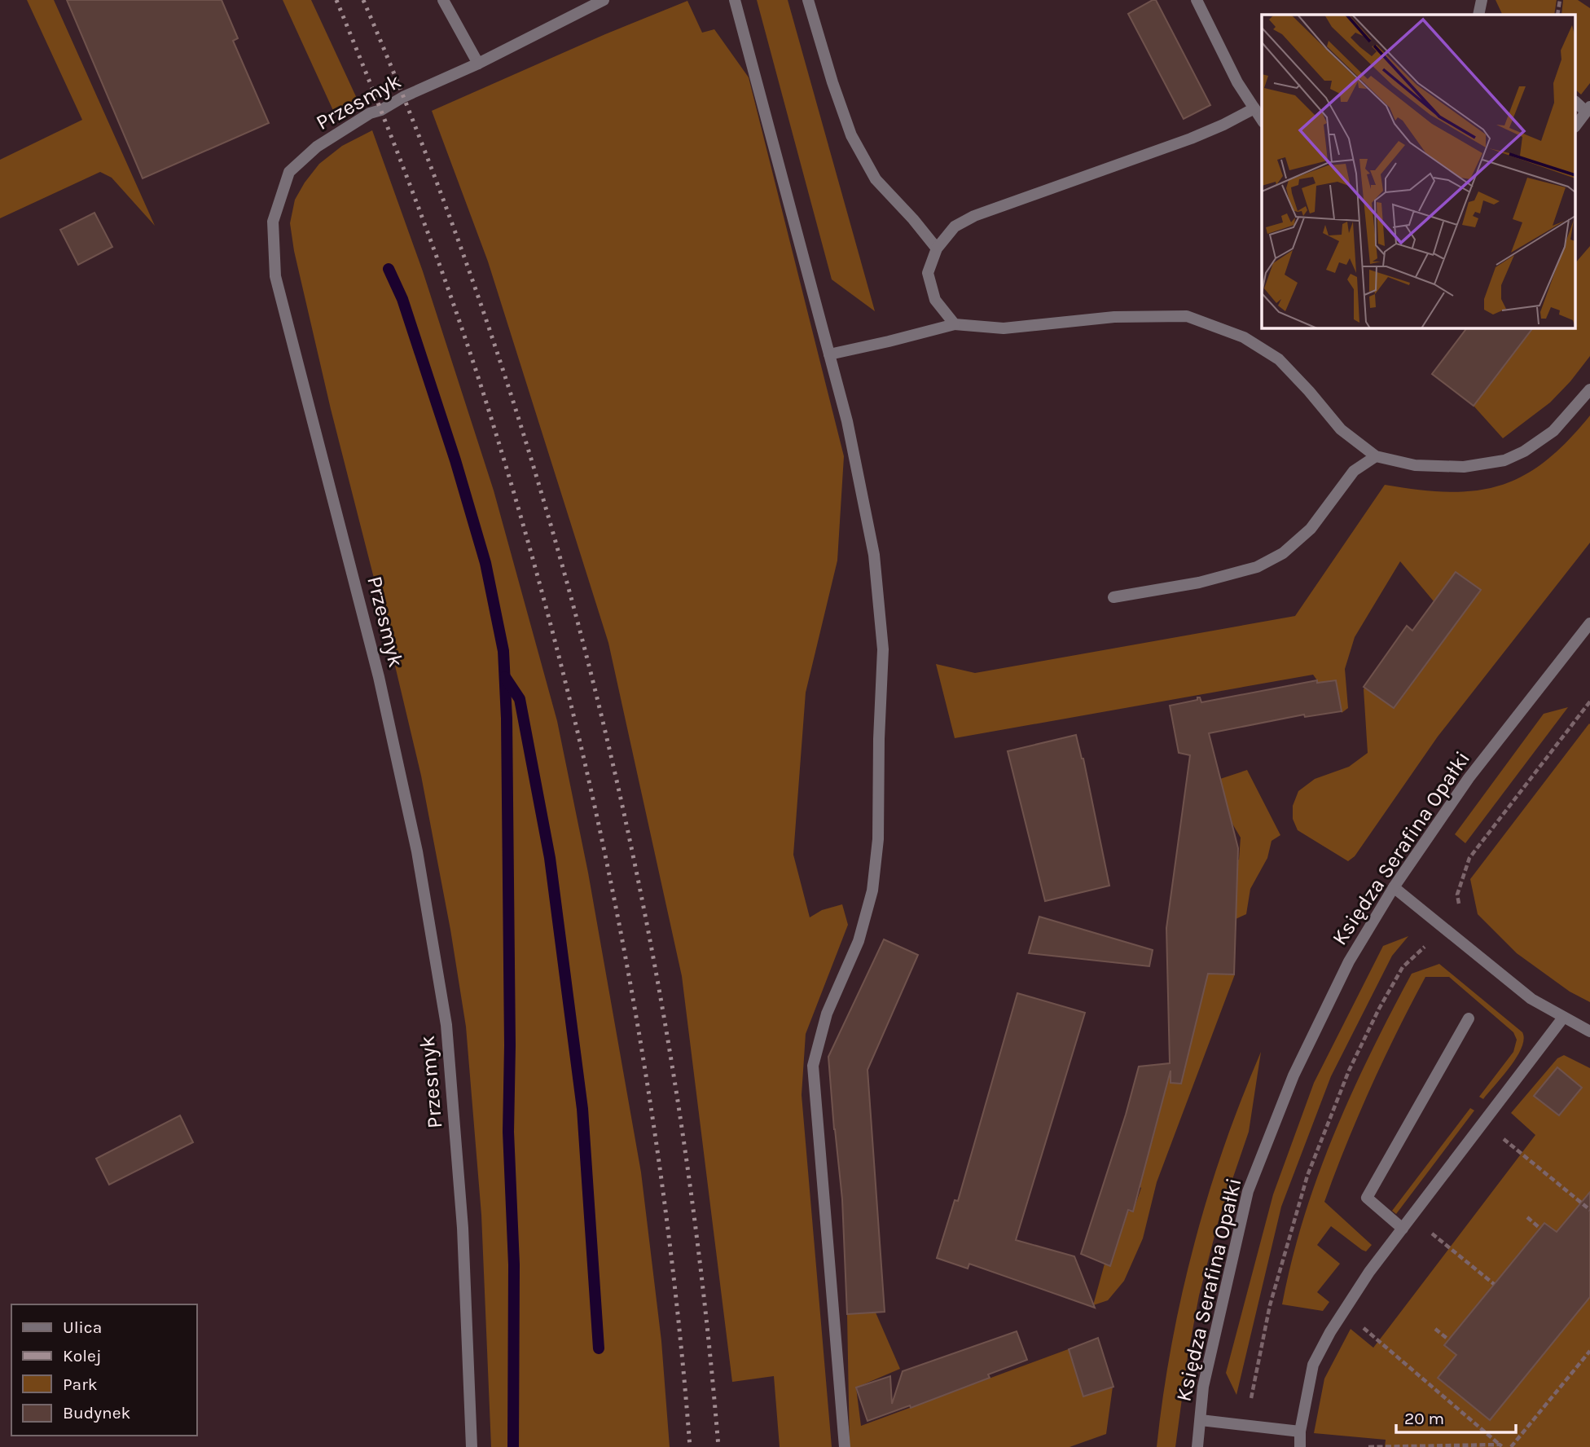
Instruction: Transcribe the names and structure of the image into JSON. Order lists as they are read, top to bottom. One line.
{"streets":{"street":["Przesmyk","Księdza Serafina Opałki"]},"legend":["Ulica","Kolej","Park","Budynek"],"scale_bar":"20 m"}
